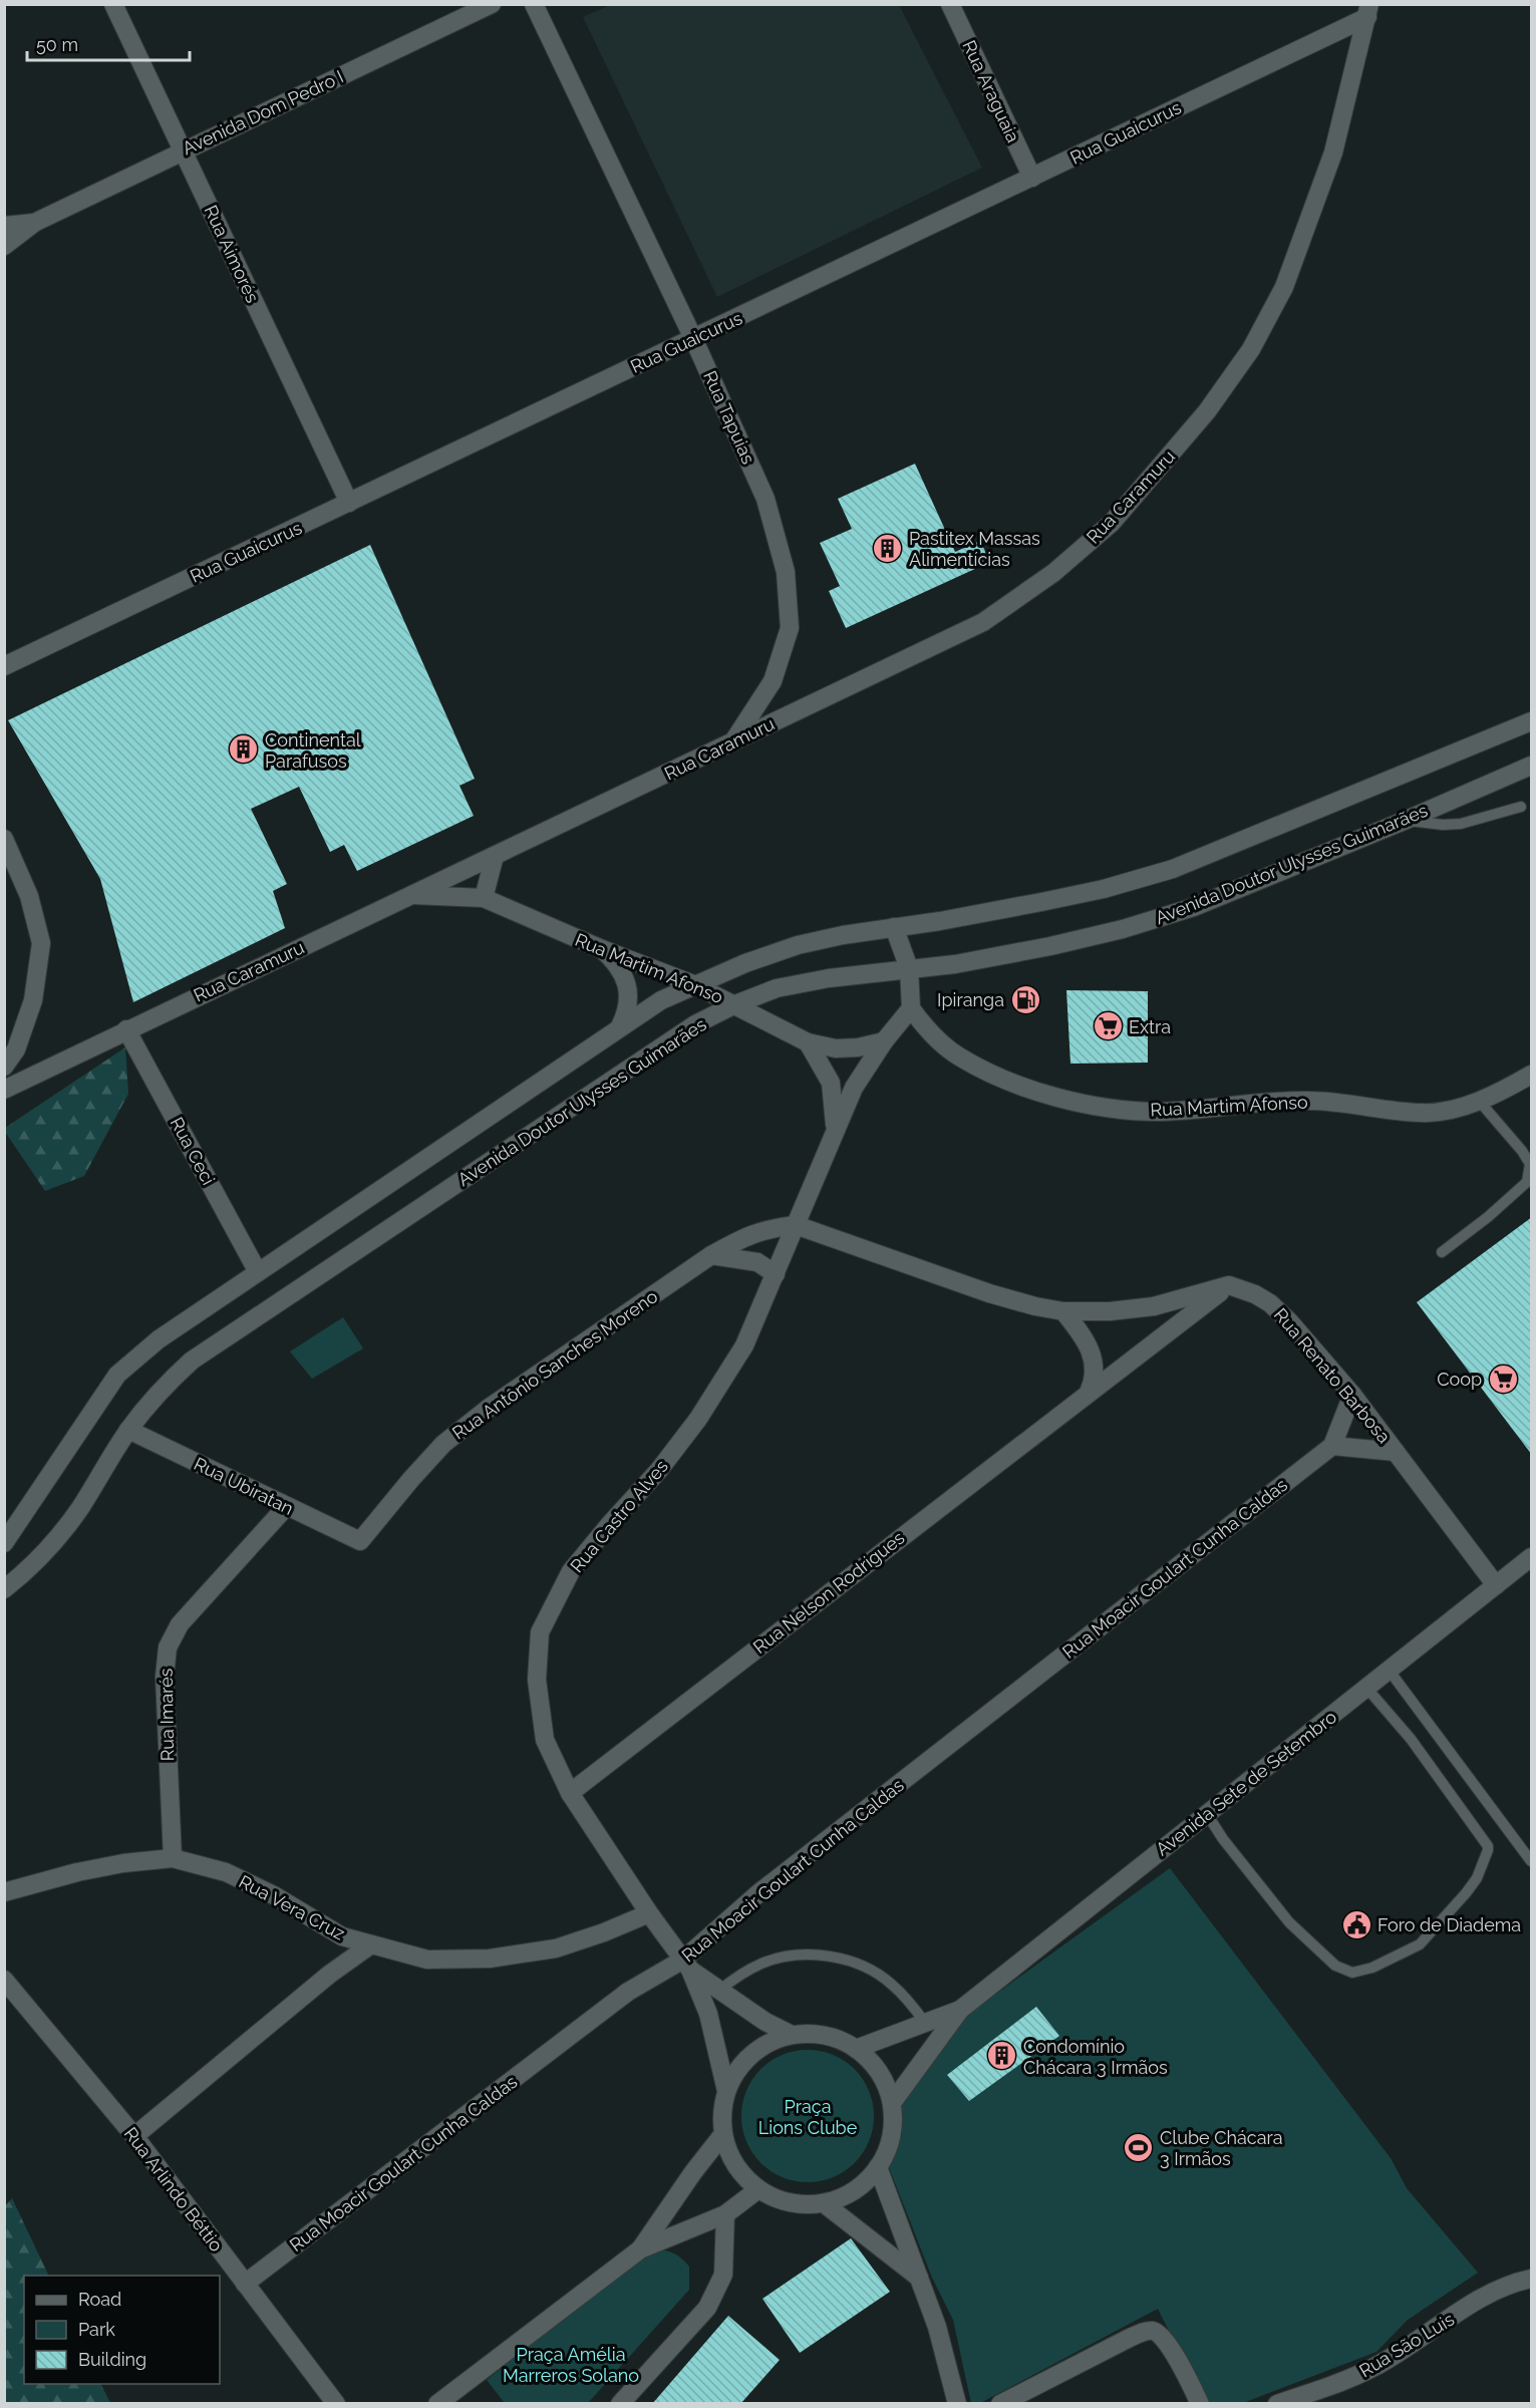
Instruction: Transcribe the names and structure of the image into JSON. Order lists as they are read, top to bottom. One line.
{"streets":{"street":["Rua Araguaia","Avenida Dom Pedro I","Rua Guaicurus","Rua Aimorés","Rua Tapuias","Rua Caramuru","Avenida Doutor Ulysses Guimarães","Rua Martim Afonso","Rua Ceci","Rua Antônio Sanches Moreno","Rua Renato Barbosa","Rua Ubiratan","Rua Castro Alves","Rua Moacir Goulart Cunha Caldas","Rua Nelson Rodrigues","Rua Imarés","Avenida Sete de Setembro","Rua Vera Cruz","Rua Arlindo Béttio","Rua São Luis"]},"crossings":[["Rua Araguaia","Rua Guaicurus"],["Avenida Dom Pedro I","Rua Aimorés"],["Rua Guaicurus","Rua Aimorés"],["Rua Guaicurus","Rua Tapuias"],["Rua Guaicurus","Rua Caramuru"],["Rua Tapuias","Rua Caramuru"],["Rua Caramuru","Rua Martim Afonso"],["Rua Caramuru","Rua Ceci"],["Avenida Doutor Ulysses Guimarães","Rua Martim Afonso"],["Avenida Doutor Ulysses Guimarães","Rua Ceci"],["Avenida Doutor Ulysses Guimarães","Rua Ubiratan"],["Rua Martim Afonso","Rua Castro Alves"],["Rua Antônio Sanches Moreno","Rua Ubiratan"],["Rua Antônio Sanches Moreno","Rua Castro Alves"],["Rua Renato Barbosa","Rua Nelson Rodrigues"],["Rua Renato Barbosa","Avenida Sete de Setembro"],["Rua Ubiratan","Rua Imarés"],["Rua Castro Alves","Rua Moacir Goulart Cunha Caldas"],["Rua Castro Alves","Rua Nelson Rodrigues"],["Rua Castro Alves","Avenida Sete de Setembro"],["Rua Castro Alves","Rua Vera Cruz"],["Rua Moacir Goulart Cunha Caldas","Rua Arlindo Béttio"],["Rua Imarés","Rua Vera Cruz"]],"parks":["Praça Lions Clube","Praça Amélia Marreros Solano"],"places":{"building":["Pastitex Massas Alimentícias","Continental Parafusos","Condomínio Chácara 3 Irmãos"],"fuel station":["Ipiranga"],"supermarket":["Extra","Coop"],"public building":["Foro de Diadema"],"sports":["Clube Chácara 3 Irmãos"]},"legend":["Road","Park","Building"],"scale_bar":"50 m"}
